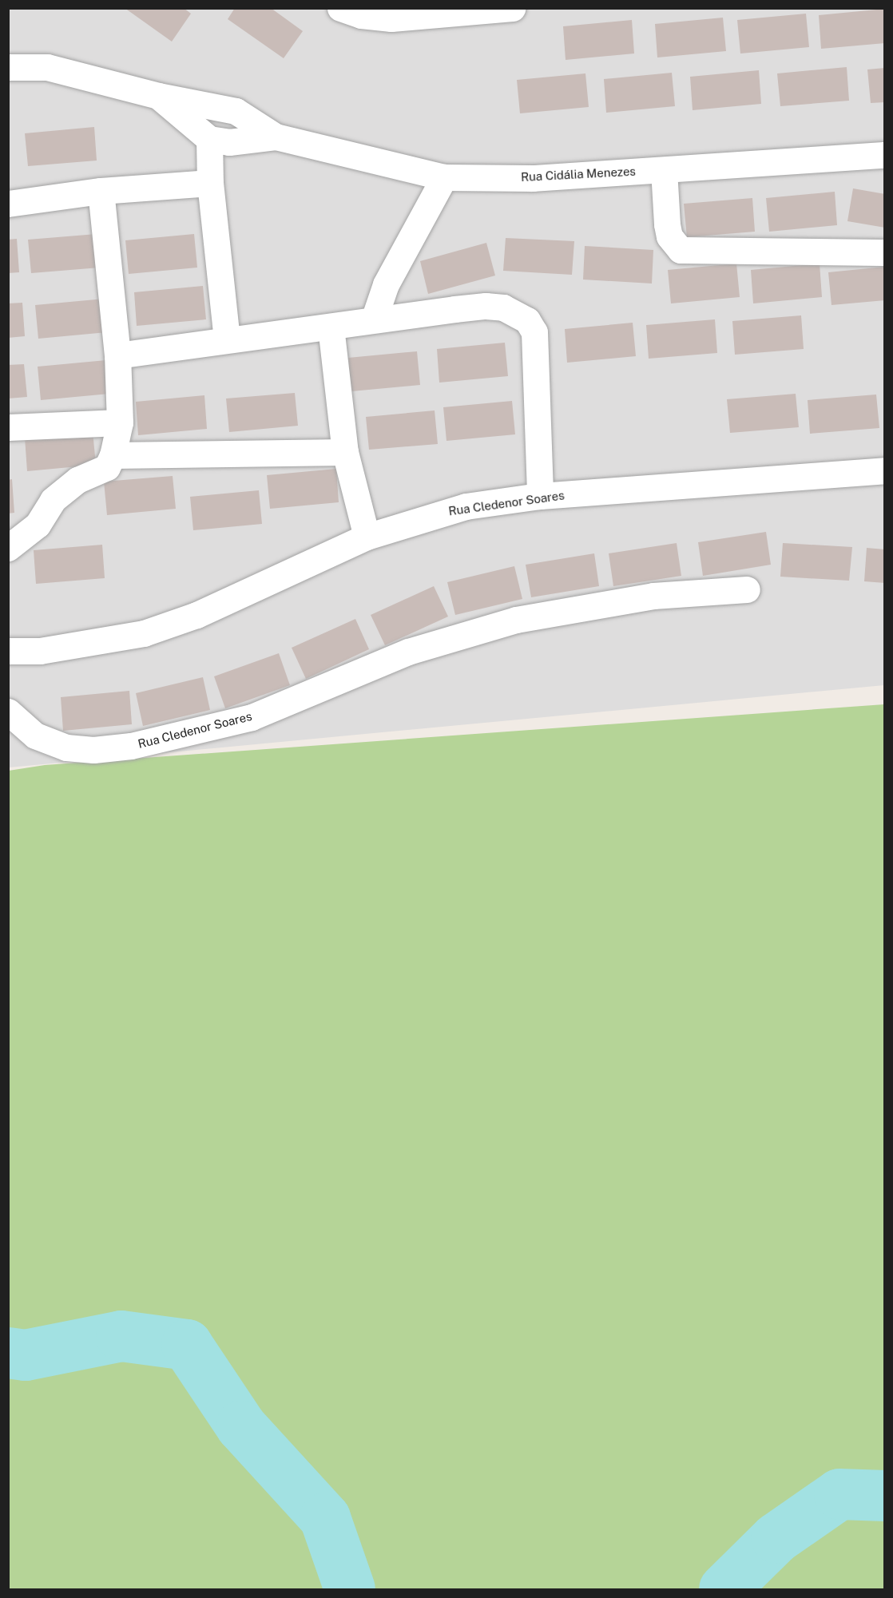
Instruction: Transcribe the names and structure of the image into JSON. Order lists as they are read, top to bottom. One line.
{"streets":{"street":["Rua Cidália Menezes","Rua Cledenor Soares"]}}
